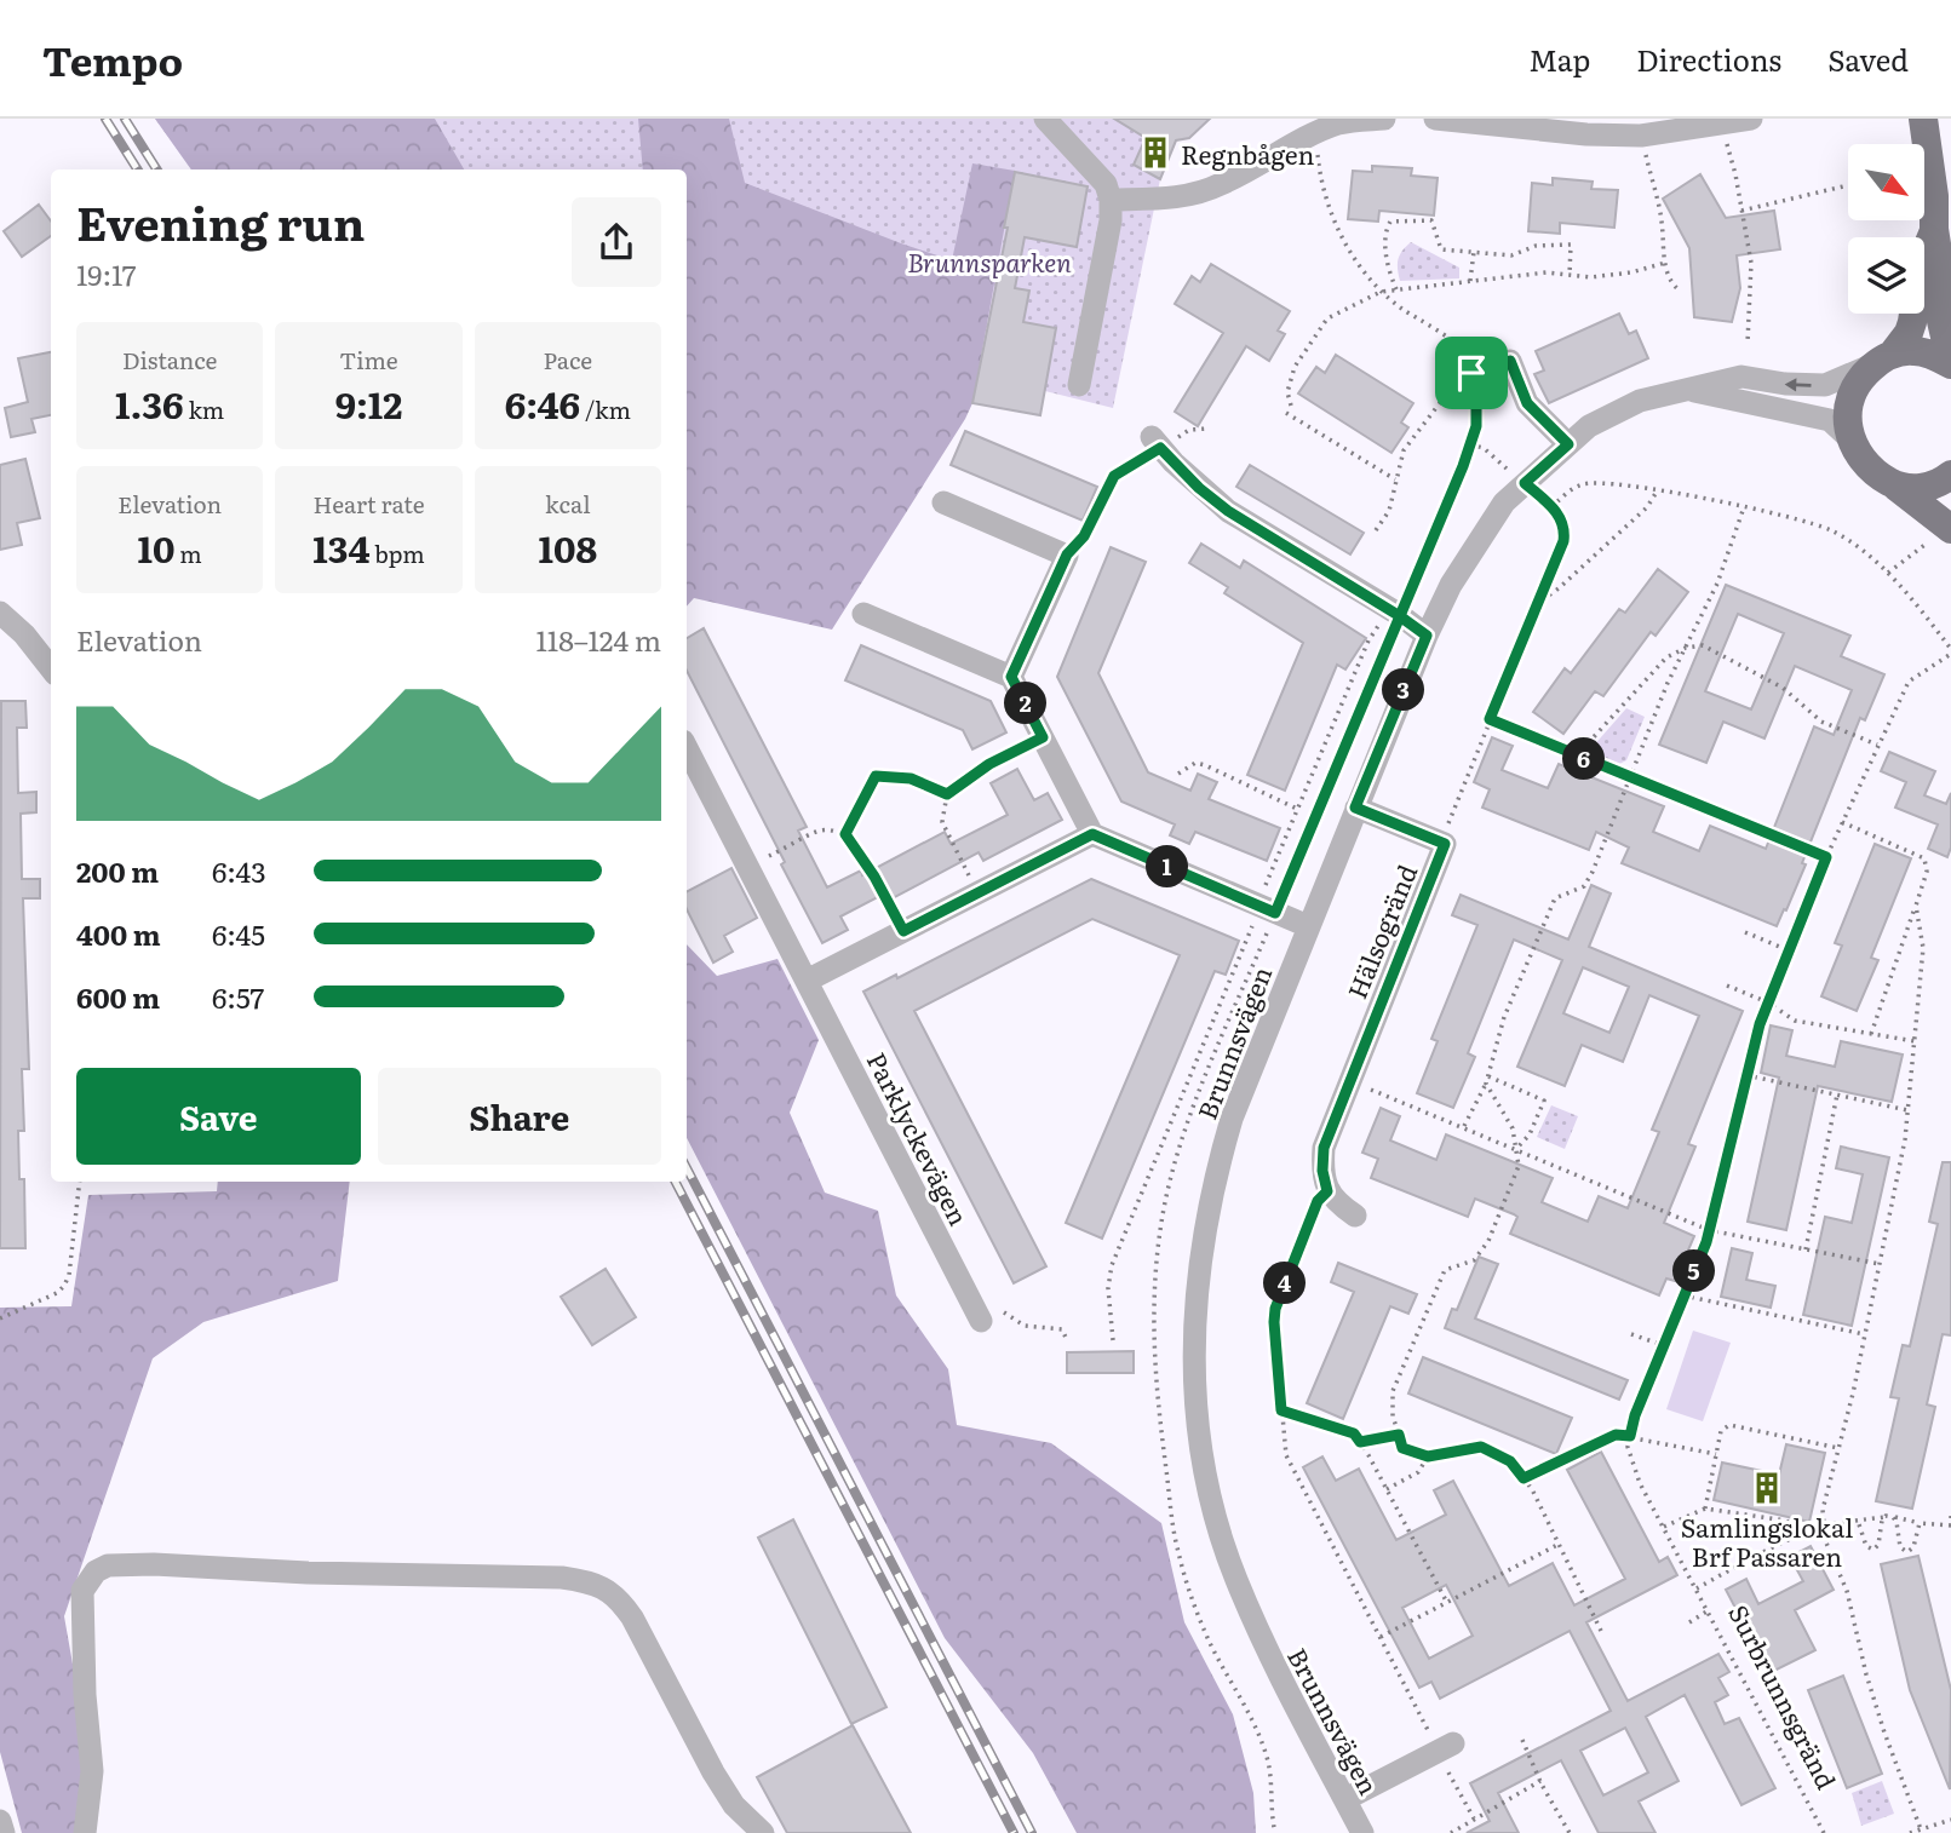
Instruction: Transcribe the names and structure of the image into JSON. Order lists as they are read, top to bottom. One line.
{"streets":{"street":["Hälsogränd","Brunnsvägen","Parklyckevägen"],"path":["Surbrunnsgränd"]},"crossings":[["Hälsogränd","Brunnsvägen"]],"parks":["Brunnsparken"],"places":{"building":["Regnbågen","Samlingslokal Brf Passaren"]},"north":"bottom right","page":{"header":"Tempo","nav":["Map","Directions","Saved"],"heading":["Evening run","19:17"],"stats":[["Distance","1.36 km"],["Time","9:12"],["Pace","6:46 /km"],["Elevation","10 m"],["Heart rate","134 bpm"],["kcal","108"]],"chart":["Elevation","118–124 m"],"pins":["3","2","6","1","5","4"],"list":[{"name":"200 m","note":"6:43"},{"name":"400 m","note":"6:45"},{"name":"600 m","note":"6:57"}],"buttons":["Save","Share"]}}
